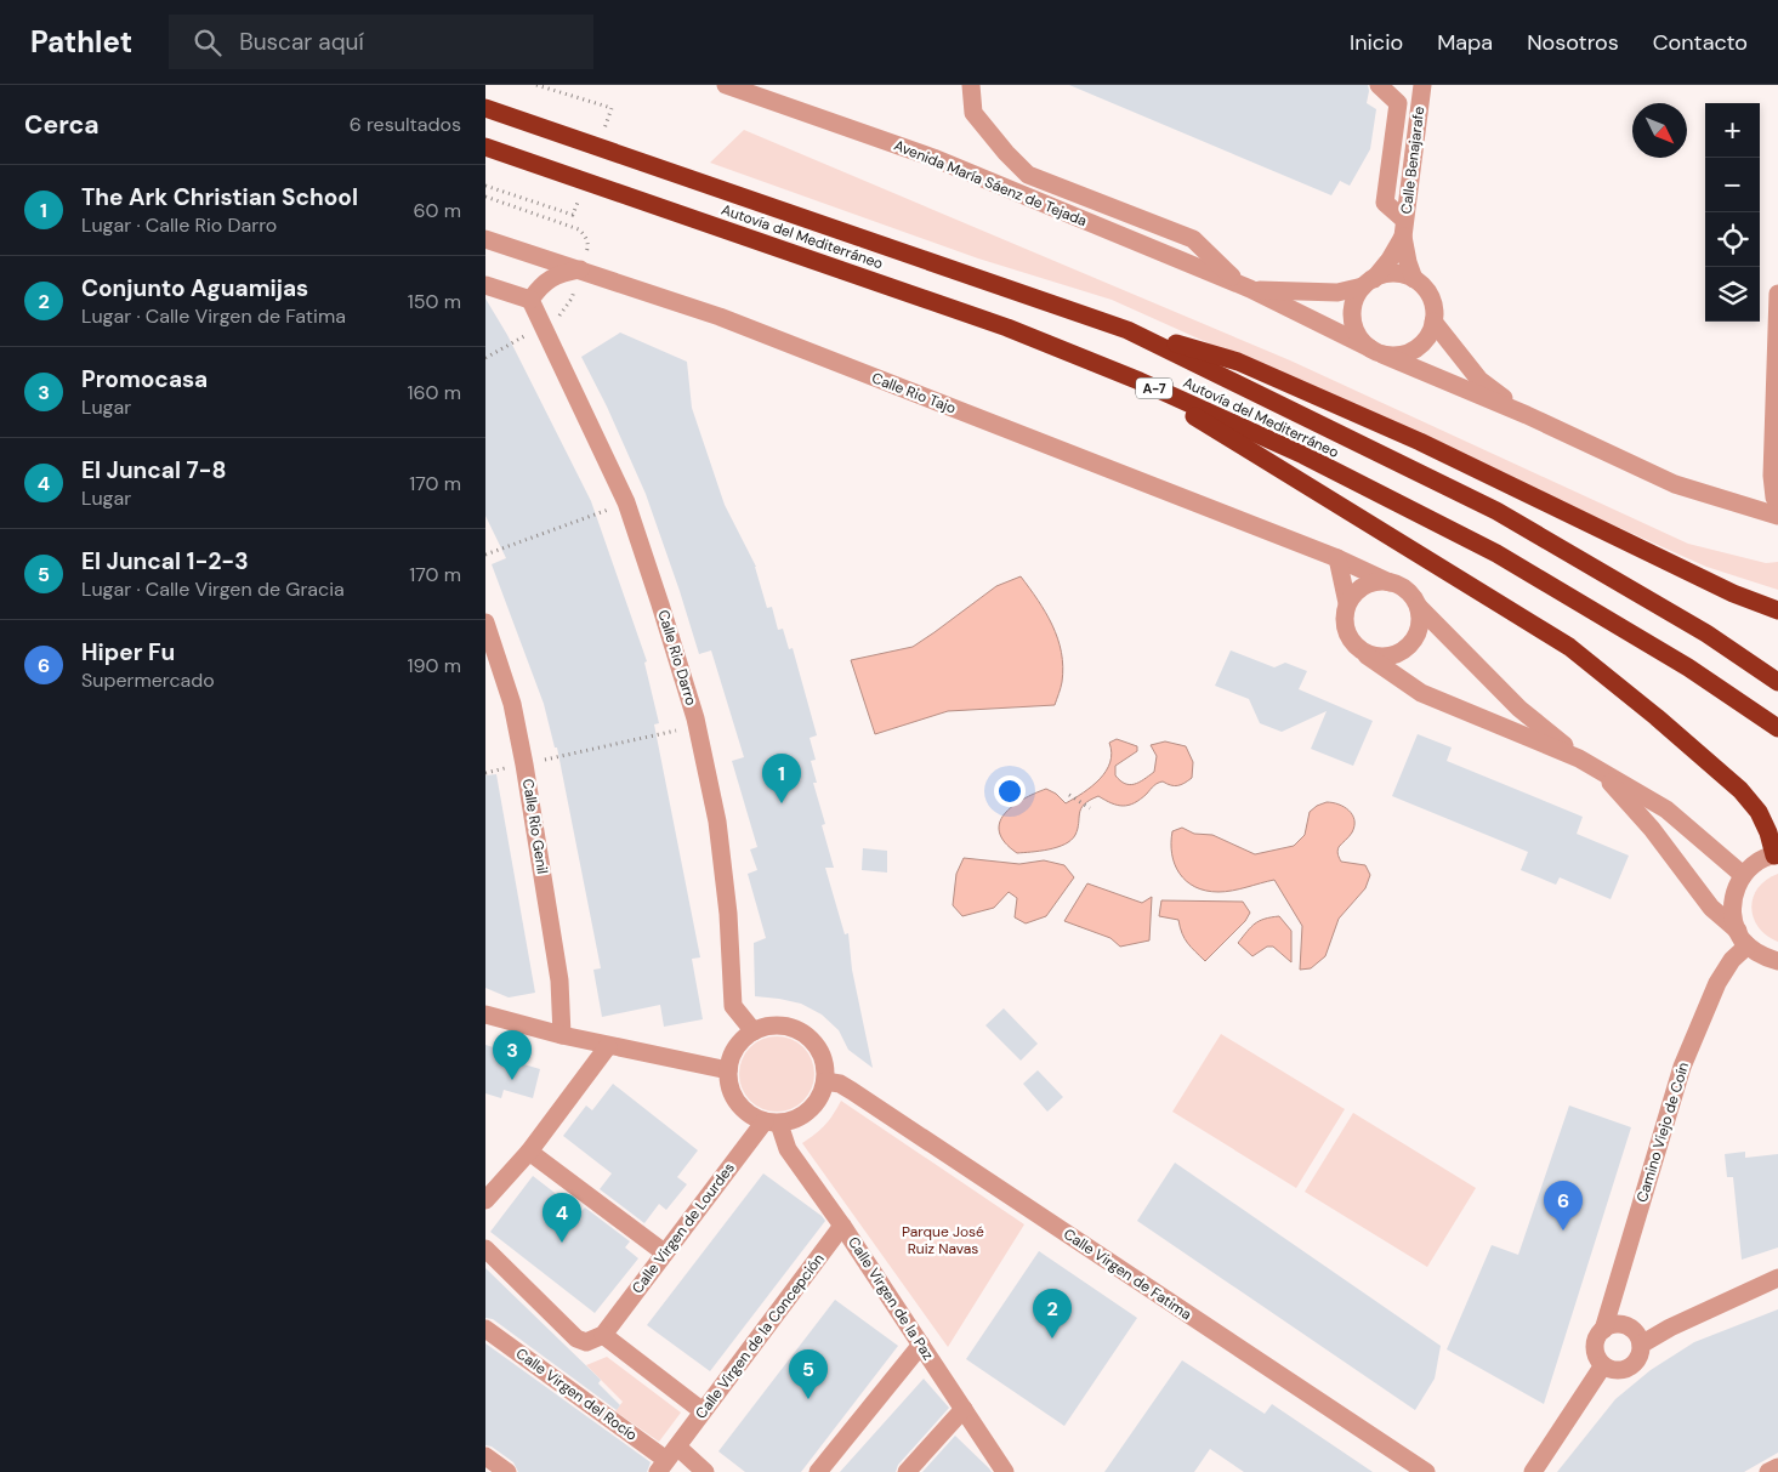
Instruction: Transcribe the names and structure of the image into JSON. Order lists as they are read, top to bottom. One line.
{"streets":{"highway":["Autovía del Mediterráneo","A-7"],"street":["Calle Benajarafe","Avenida María Sáenz de Tejada","Calle Rio Tajo","Calle Rio Darro","Calle Rio Genil","Camino Viejo de Coín","Calle Virgen de Lourdes","Calle Virgen de Fatima","Calle Virgen de la Paz","Calle Virgen de la Concepción","Calle Virgen del Rocío"]},"crossings":[["Calle Benajarafe","Avenida María Sáenz de Tejada"],["Calle Rio Darro","Calle Virgen de Lourdes"],["Calle Rio Darro","Calle Virgen de Fatima"],["Calle Rio Darro","Calle Virgen de la Paz"],["Calle Virgen de Lourdes","Calle Virgen de Fatima"],["Calle Virgen de Lourdes","Calle Virgen de la Paz"],["Calle Virgen de Fatima","Calle Virgen de la Paz"],["Calle Virgen de la Paz","Calle Virgen de la Concepción"],["Calle Virgen de la Concepción","Calle Virgen del Rocío"]],"parks":["Parque José Ruiz Navas"],"north":"bottom right","page":{"header":"Pathlet","search":"Buscar aquí","nav":["Inicio","Mapa","Nosotros","Contacto"],"heading":["Cerca","6 resultados"],"map_buttons":["+","−"],"list":[{"mark":"1","name":"The Ark Christian School","note":"Lugar · Calle Rio Darro","value":"60 m"},{"mark":"2","name":"Conjunto Aguamijas","note":"Lugar · Calle Virgen de Fatima","value":"150 m"},{"mark":"3","name":"Promocasa","note":"Lugar","value":"160 m"},{"mark":"4","name":"El Juncal 7-8","note":"Lugar","value":"170 m"},{"mark":"5","name":"El Juncal 1-2-3","note":"Lugar · Calle Virgen de Gracia","value":"170 m"},{"mark":"6","name":"Hiper Fu","note":"Supermercado","value":"190 m"}],"pins":["1","3","6","4","2","5"]}}
